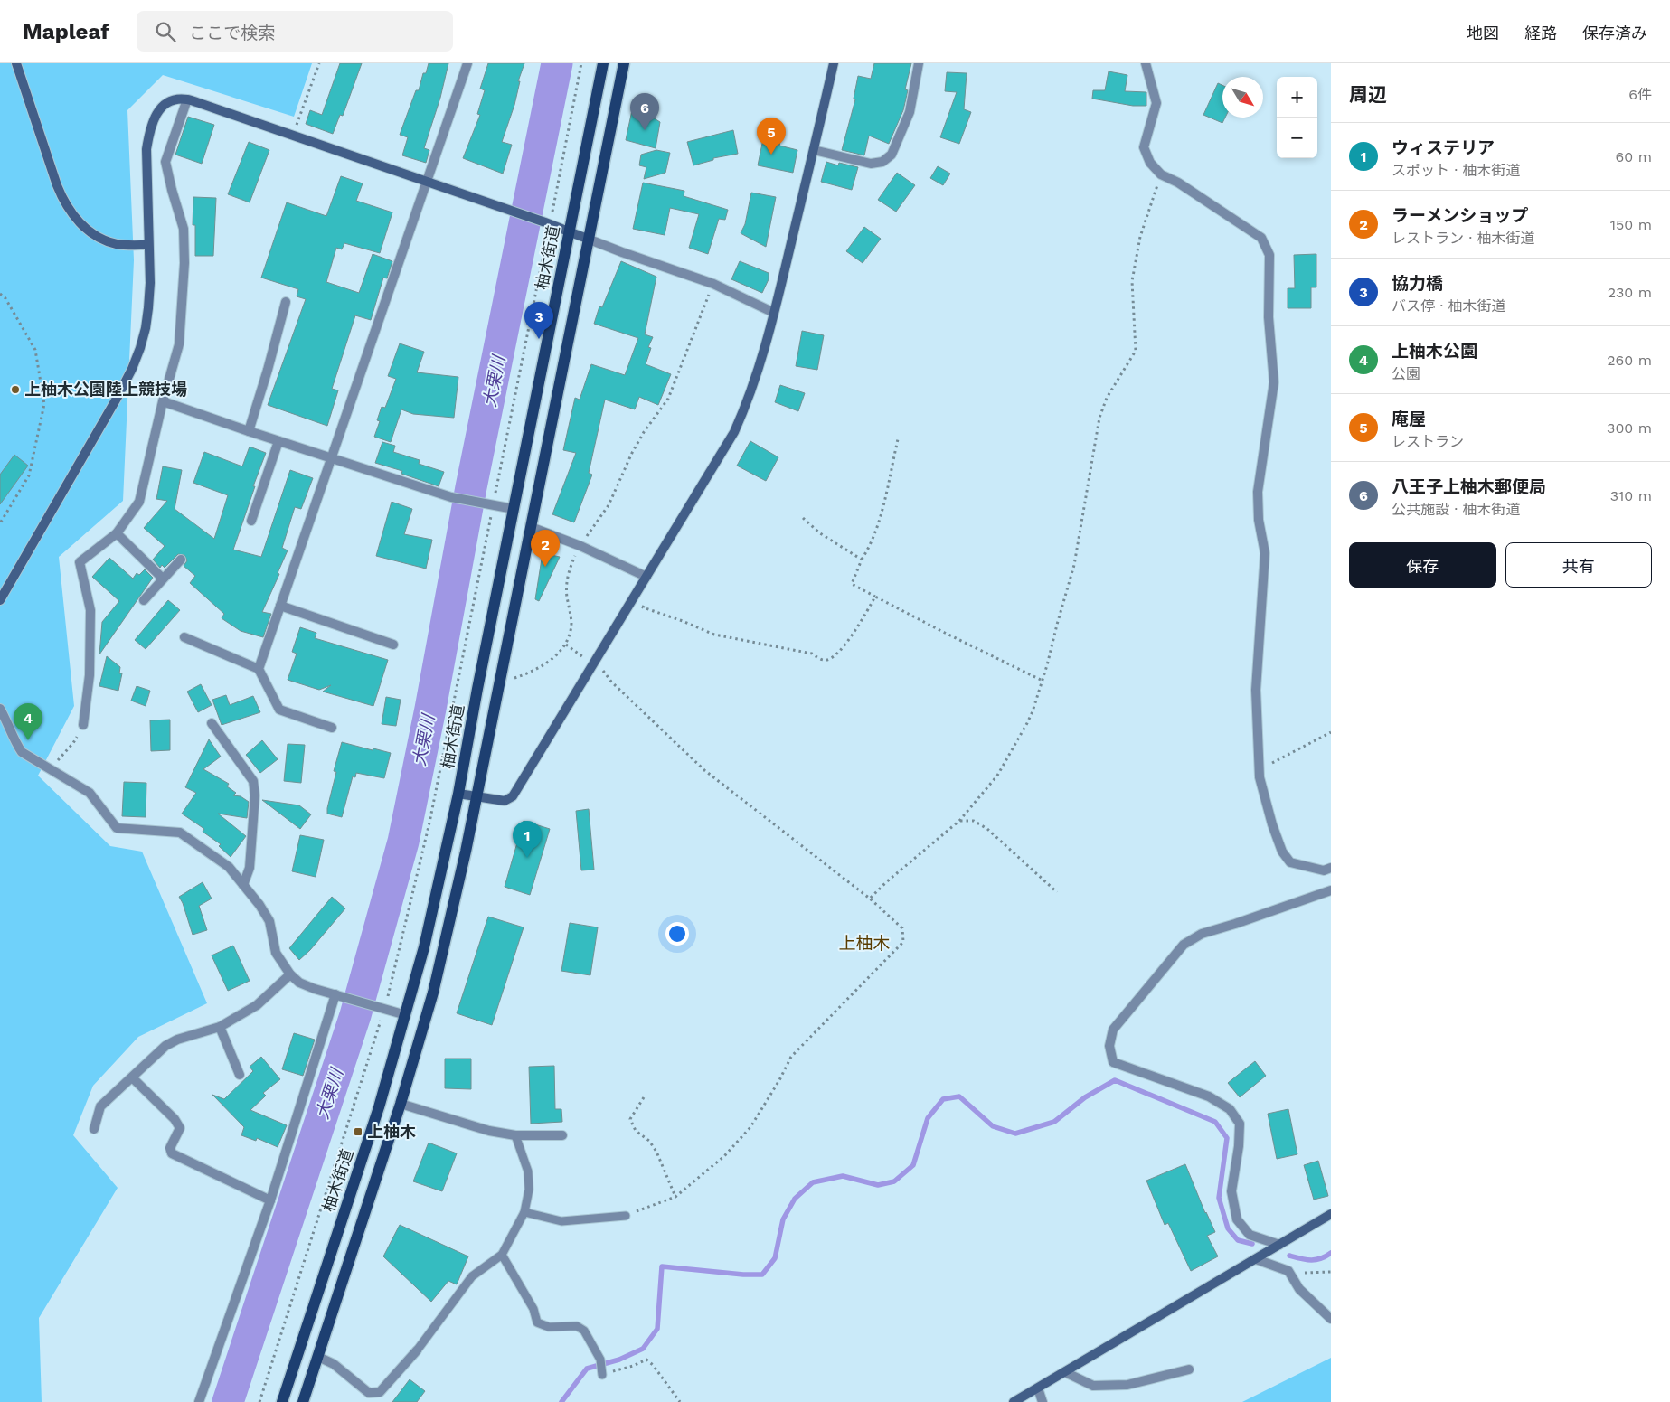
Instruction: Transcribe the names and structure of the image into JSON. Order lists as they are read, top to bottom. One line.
{"streets":{"main road":["柚木街道"]},"districts":["上柚木"],"water":["大栗川"],"places":{"other":["上柚木公園陸上競技場"],"transit":["上柚木"]},"north":"bottom right","page":{"header":"Mapleaf","search":"ここで検索","nav":["地図","経路","保存済み"],"heading":["周辺","6件"],"map_buttons":["+","−"],"pins":["6","5","3","2","4","1"],"list":[{"mark":"1","name":"ウィステリア","note":"スポット · 柚木街道","value":"60 m"},{"mark":"2","name":"ラーメンショップ","note":"レストラン · 柚木街道","value":"150 m"},{"mark":"3","name":"協力橋","note":"バス停 · 柚木街道","value":"230 m"},{"mark":"4","name":"上柚木公園","note":"公園","value":"260 m"},{"mark":"5","name":"庵屋","note":"レストラン","value":"300 m"},{"mark":"6","name":"八王子上柚木郵便局","note":"公共施設 · 柚木街道","value":"310 m"}],"buttons":["保存","共有"]}}
